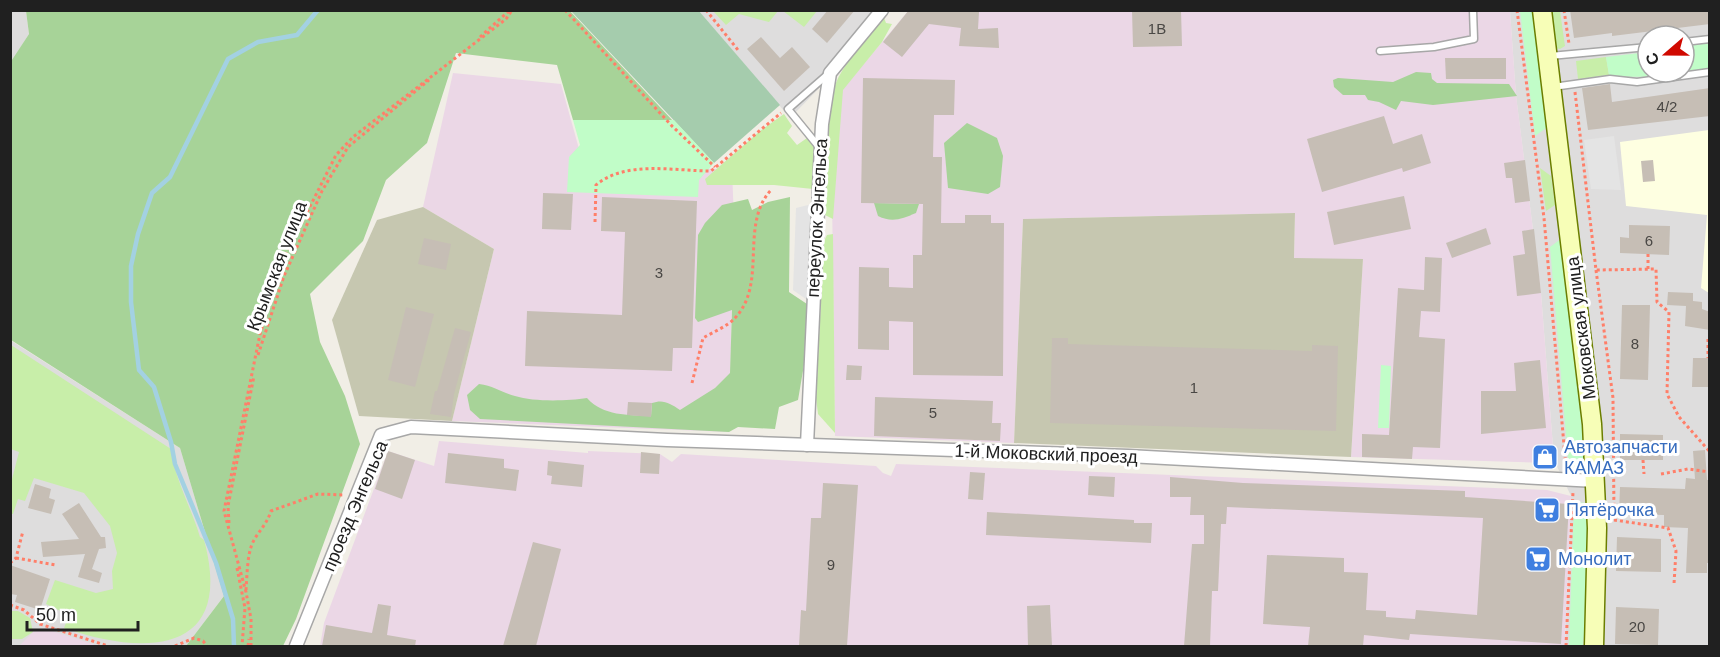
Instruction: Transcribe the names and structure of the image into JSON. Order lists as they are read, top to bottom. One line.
{"streets":{"street":["переулок Энгельса","Моковская улица","1-й Моковский проезд","проезд Энгельса"],"path":["Крымская улица"]},"crossings":[["переулок Энгельса","1-й Моковский проезд"],["Моковская улица","1-й Моковский проезд"],["1-й Моковский проезд","проезд Энгельса"]],"places":{"shop":["Автозапчасти КАМАЗ"],"supermarket":["Пятёрочка","Монолит"]},"house_numbers":["1В","4/2","6","3","8","1","5","9","20"],"scale_bar":"50 m","north":"left"}
